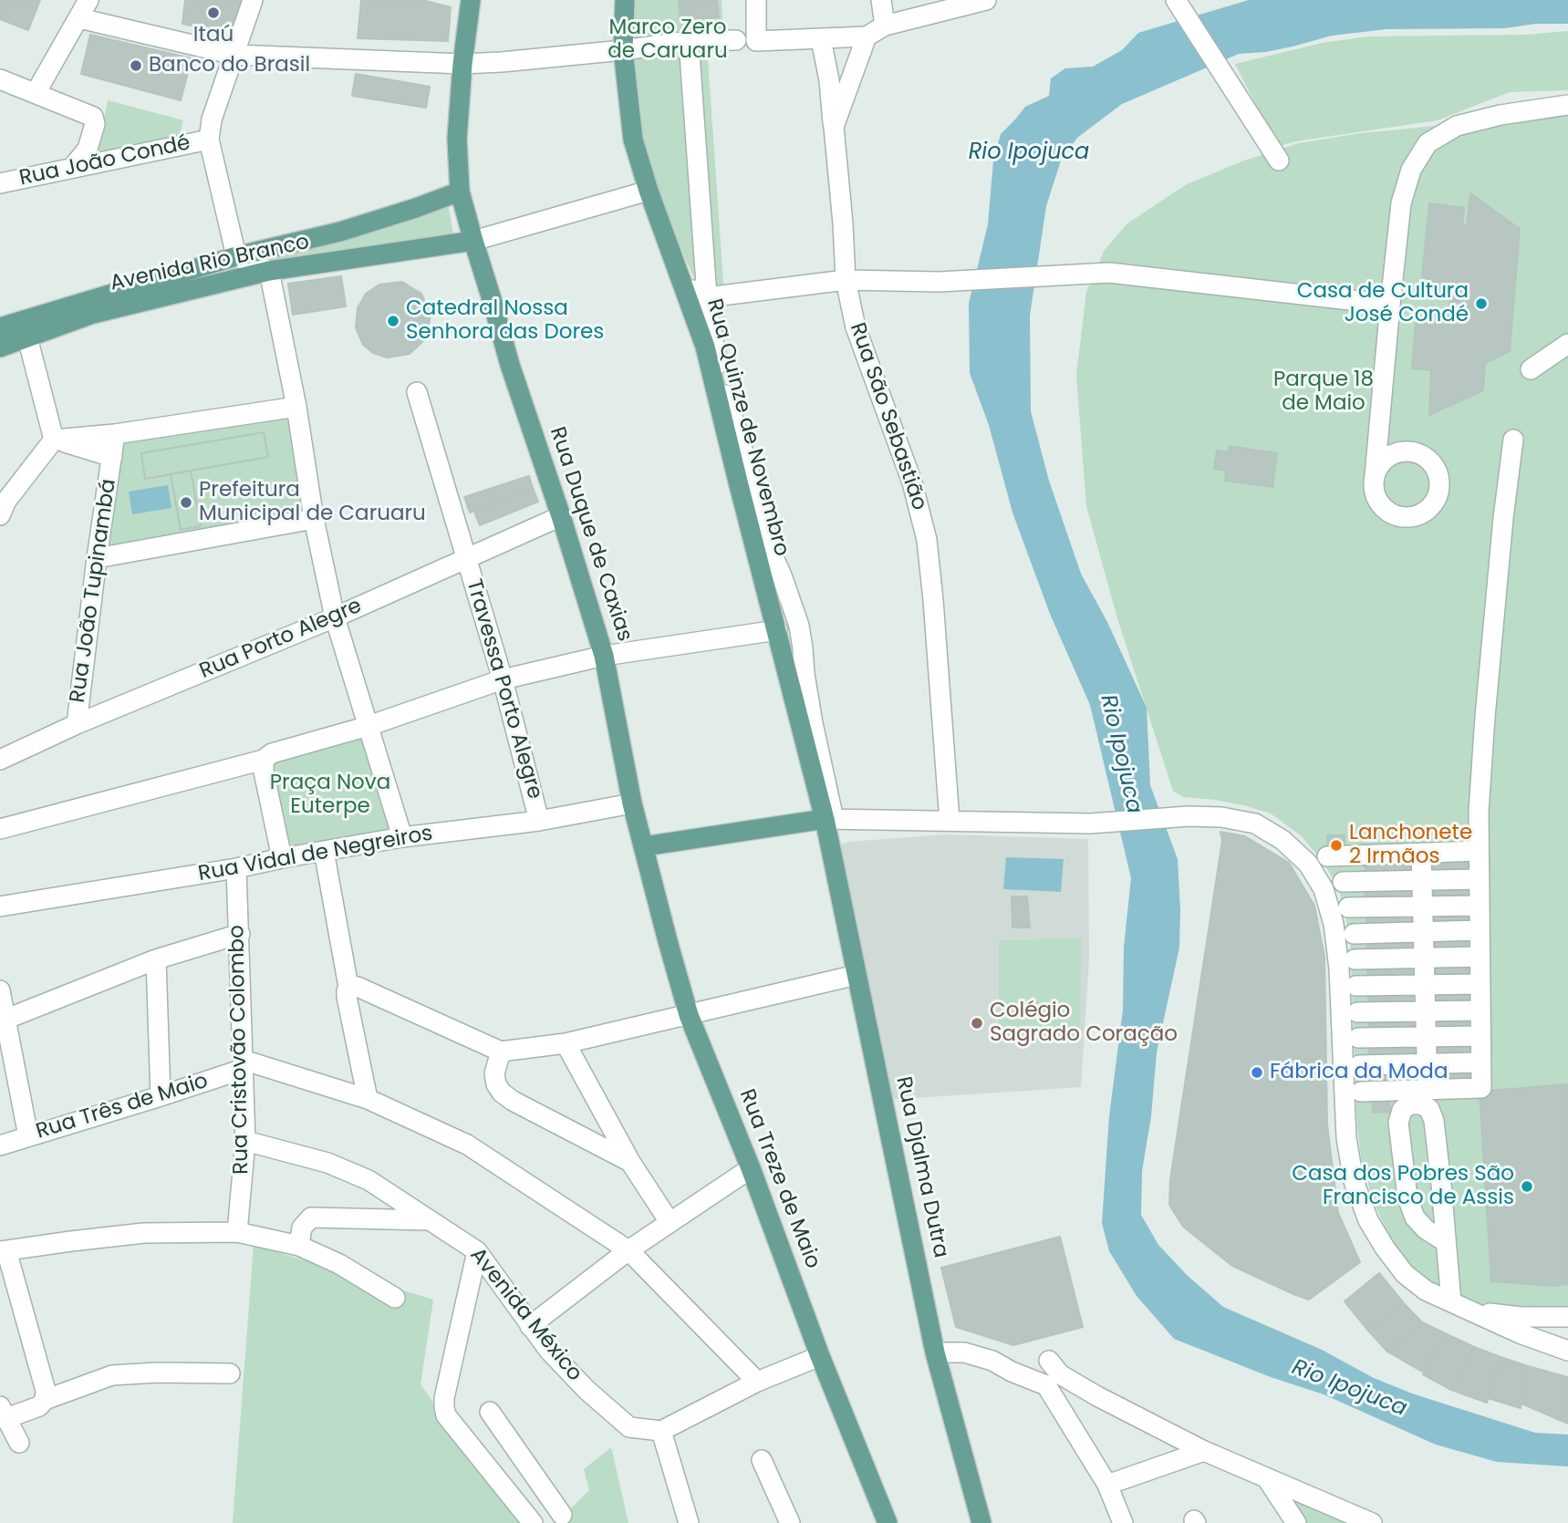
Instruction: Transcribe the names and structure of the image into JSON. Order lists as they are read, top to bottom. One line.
{"streets":{"main road":["Avenida Rio Branco","Rua Quinze de Novembro","Rua Duque de Caxias","Rua Djalma Dutra","Rua Treze de Maio"],"street":["Rua João Condé","Rua São Sebastião","Rua João Tupinambá","Rua Porto Alegre","Travessa Porto Alegre","Rua Vidal de Negreiros","Rua Cristovão Colombo","Rua Três de Maio","Avenida México"]},"crossings":[["Avenida Rio Branco","Rua Duque de Caxias"],["Rua Quinze de Novembro","Rua Djalma Dutra"],["Rua Duque de Caxias","Rua Porto Alegre"],["Rua Duque de Caxias","Rua Vidal de Negreiros"],["Rua Duque de Caxias","Rua Treze de Maio"],["Rua João Tupinambá","Rua Porto Alegre"],["Rua Porto Alegre","Travessa Porto Alegre"],["Travessa Porto Alegre","Rua Vidal de Negreiros"],["Rua Vidal de Negreiros","Rua Cristovão Colombo"],["Rua Cristovão Colombo","Rua Três de Maio"],["Rua Cristovão Colombo","Avenida México"]],"water":["Rio Ipojuca"],"parks":["Marco Zero de Caruaru","Parque 18 de Maio","Praça Nova Euterpe"],"places":["Itaú","Banco do Brasil","Casa de Cultura José Condé","Catedral Nossa Senhora das Dores","Prefeitura Municipal de Caruaru","Lanchonete 2 Irmãos","Colégio Sagrado Coração","Fábrica da Moda","Casa dos Pobres São Francisco de Assis"]}
